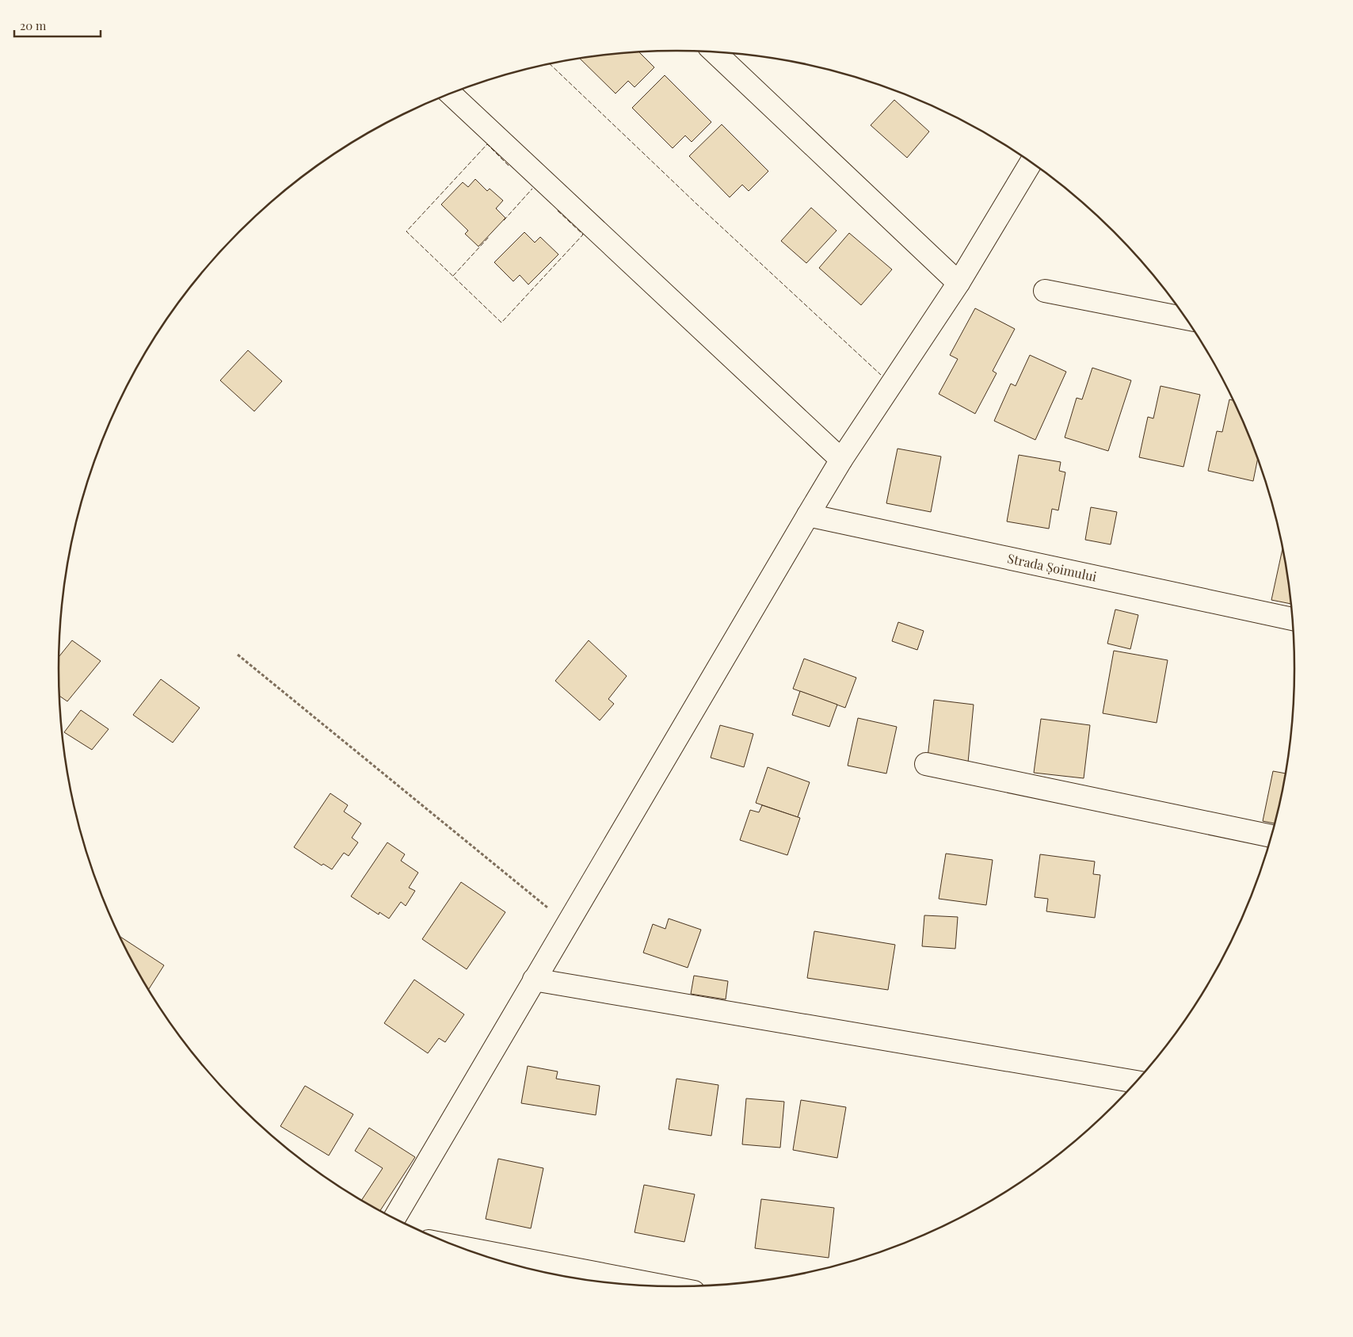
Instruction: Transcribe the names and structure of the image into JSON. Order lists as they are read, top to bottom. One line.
{"streets":{"street":["Strada Șoimului"]},"scale_bar":"20 m"}
